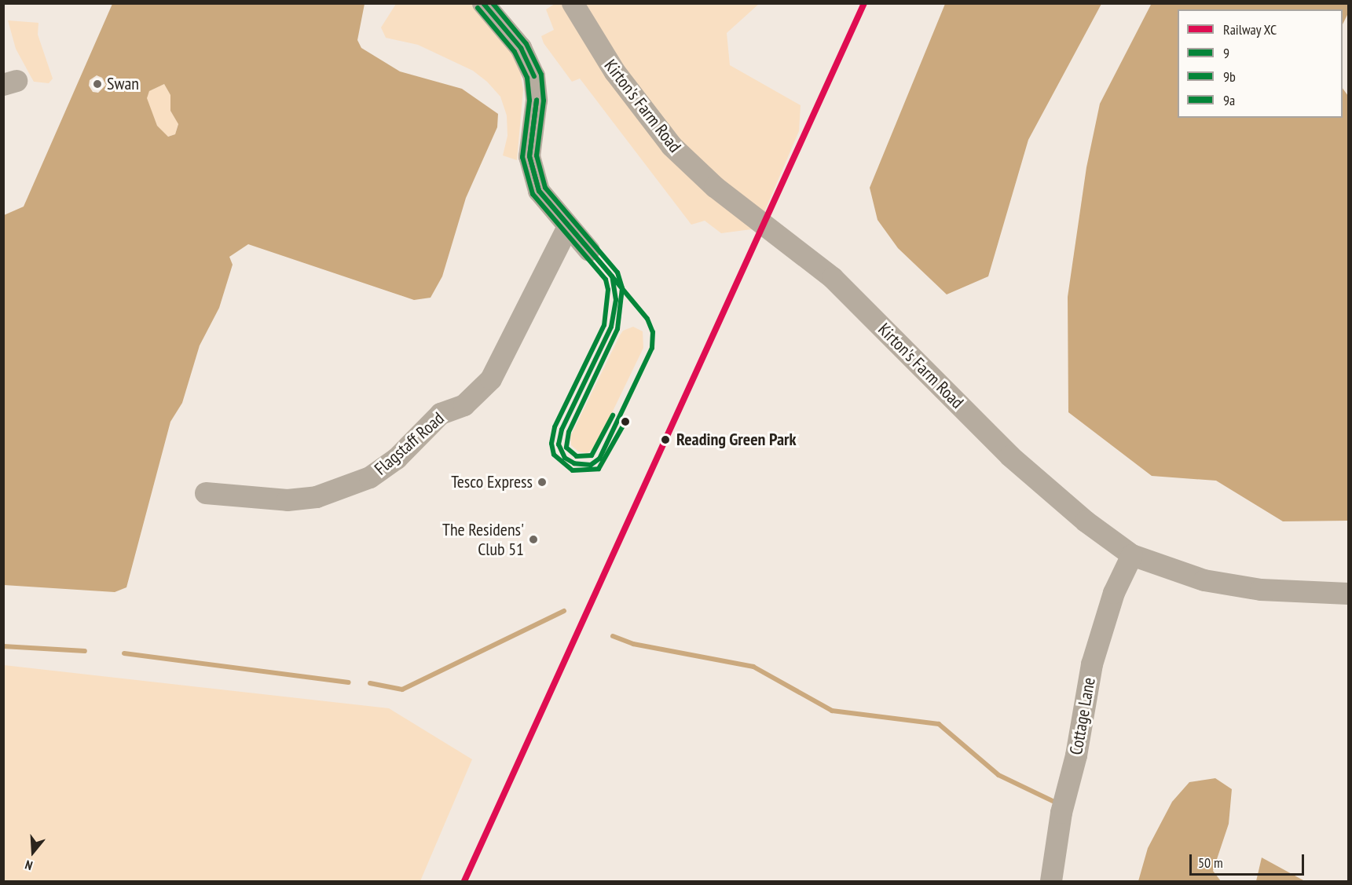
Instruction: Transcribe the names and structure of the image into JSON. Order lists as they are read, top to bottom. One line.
{"streets":{"street":["Kirton's Farm Road","Flagstaff Road","Cottage Lane"]},"crossings":[["Kirton's Farm Road","Cottage Lane"]],"places":["Swan","Reading Green Park","Tesco Express","The Residens' Club 51"],"lines":["rail line XC","transit line 9","transit line 9a","transit line 9b"],"legend":["Railway XC","9","9b","9a"],"scale_bar":"50 m","north":"bottom"}
